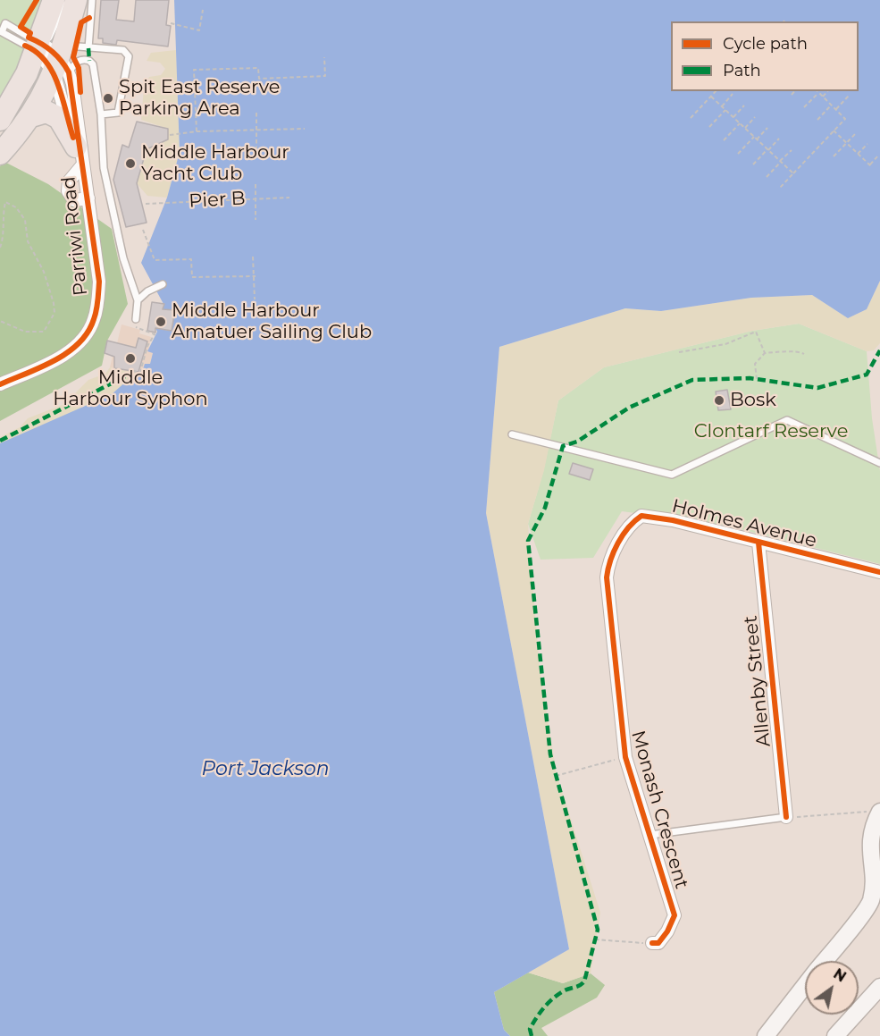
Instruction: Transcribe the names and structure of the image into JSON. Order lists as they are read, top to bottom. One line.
{"streets":{"street":["Parriwi Road","Holmes Avenue","Allenby Street","Monash Crescent"],"path":["Pier B"]},"crossings":[["Holmes Avenue","Allenby Street"],["Holmes Avenue","Monash Crescent"]],"water":["Port Jackson"],"parks":["Clontarf Reserve"],"places":["Spit East Reserve Parking Area","Middle Harbour Yacht Club","Middle Harbour Amatuer Sailing Club","Middle Harbour Syphon","Bosk"],"legend":["Cycle path","Path"],"north":"top right"}
